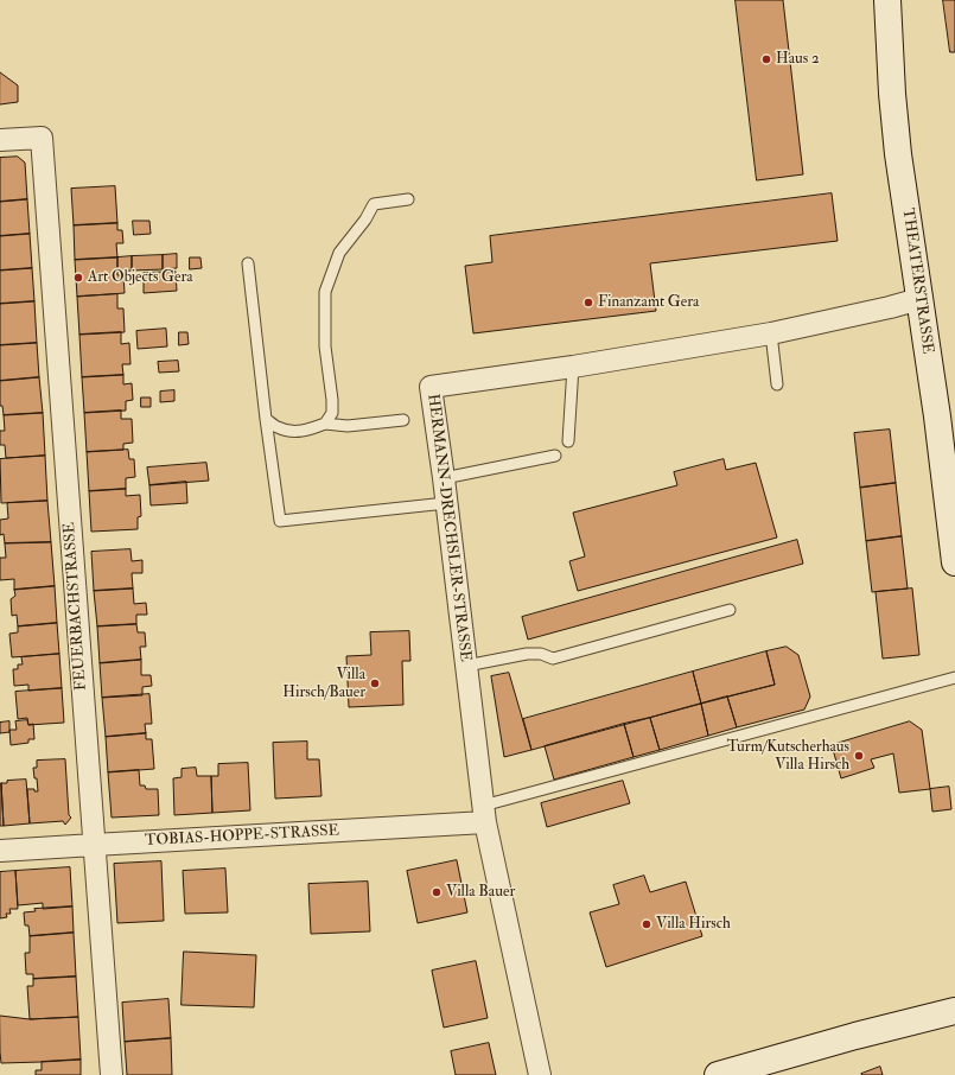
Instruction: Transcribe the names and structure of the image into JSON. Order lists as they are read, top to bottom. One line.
{"streets":{"main road":["THEATERSTRASSE"],"street":["HERMANN-DRECHSLER-STRASSE","FEUERBACHSTRASSE","TOBIAS-HOPPE-STRASSE"]},"crossings":[["THEATERSTRASSE","HERMANN-DRECHSLER-STRASSE"],["HERMANN-DRECHSLER-STRASSE","TOBIAS-HOPPE-STRASSE"],["FEUERBACHSTRASSE","TOBIAS-HOPPE-STRASSE"]],"places":["Haus 2","Art Objects Gera","Finanzamt Gera","Villa Hirsch/Bauer","Turm/Kutscherhaus Villa Hirsch","Villa Bauer","Villa Hirsch"]}
